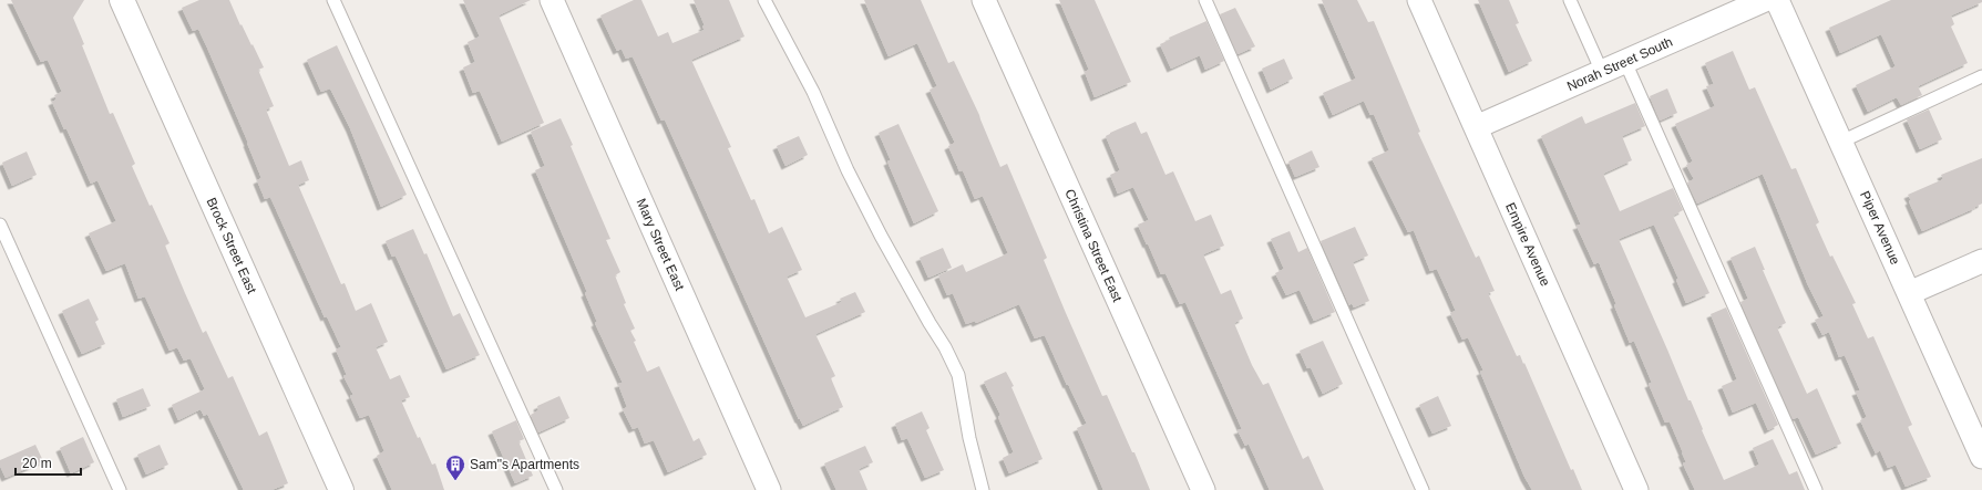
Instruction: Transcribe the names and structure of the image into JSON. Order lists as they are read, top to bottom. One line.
{"streets":{"street":["Norah Street South","Piper Avenue","Mary Street East","Empire Avenue","Brock Street East","Christina Street East"]},"crossings":[["Norah Street South","Empire Avenue"]],"places":{"building":["Sam\"s Apartments"]},"scale_bar":"20 m"}
